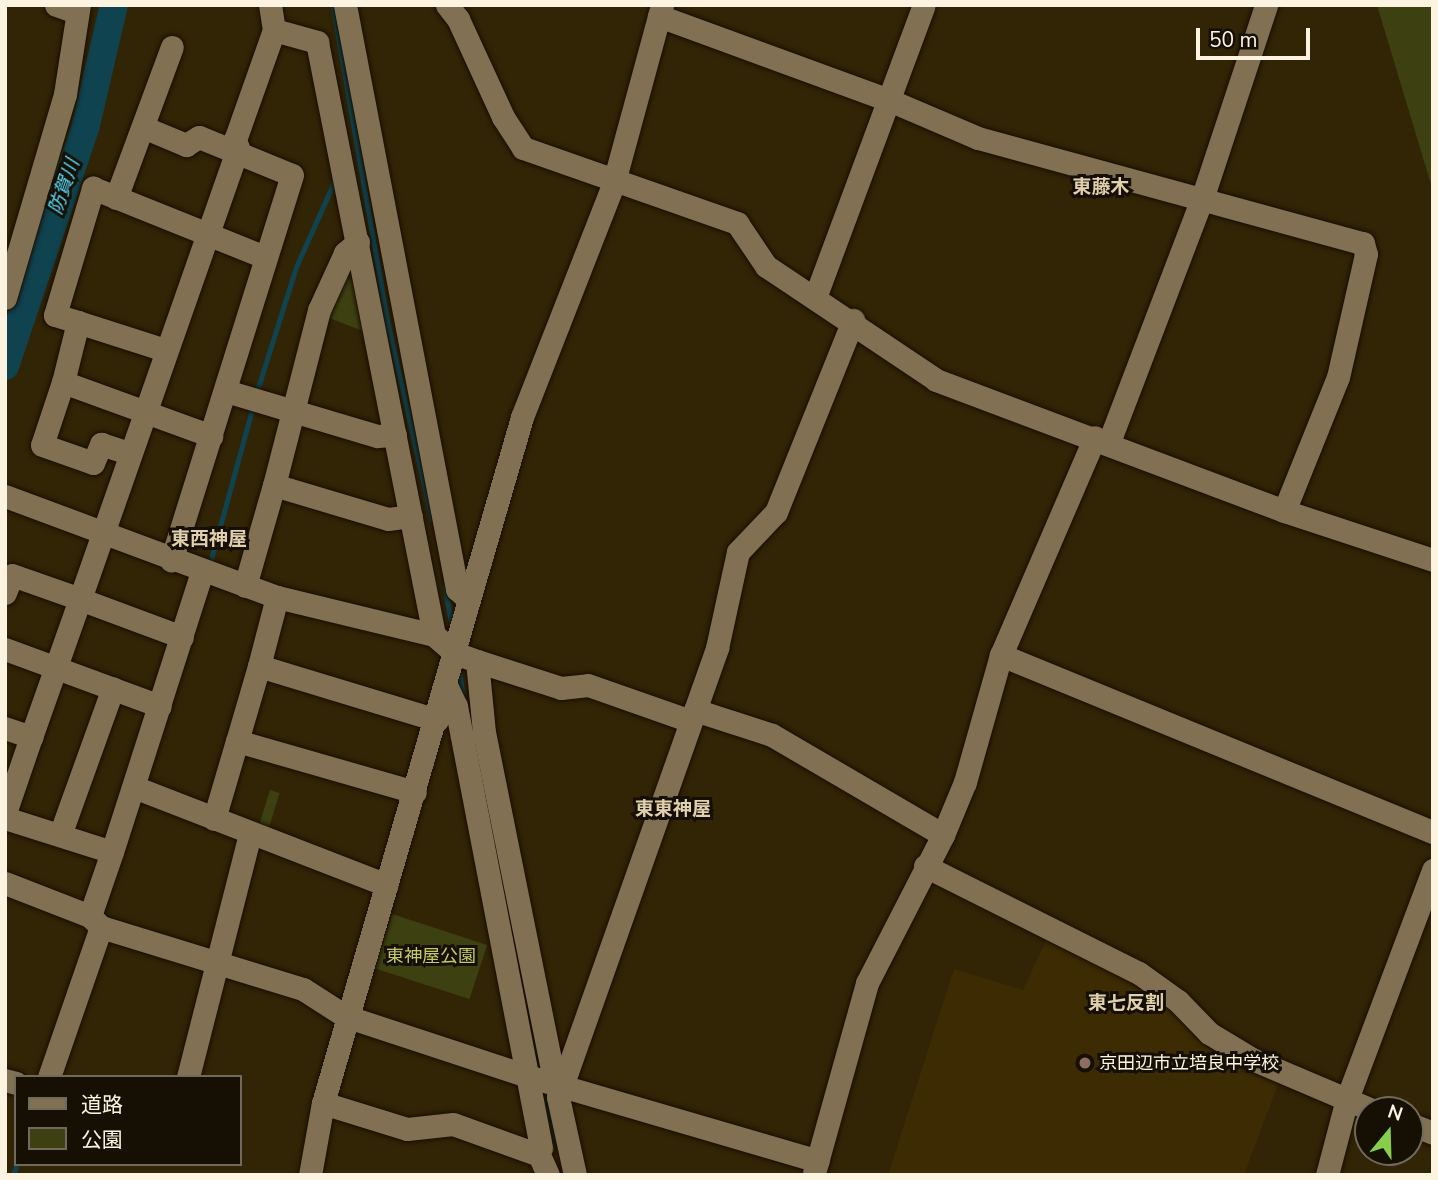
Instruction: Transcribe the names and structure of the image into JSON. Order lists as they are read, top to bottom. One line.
{"districts":["東藤木","東西神屋","東東神屋","東七反割"],"water":["防賀川"],"parks":["東神屋公園"],"places":["京田辺市立培良中学校"],"legend":["道路","公園"],"scale_bar":"50 m","north":"top"}
